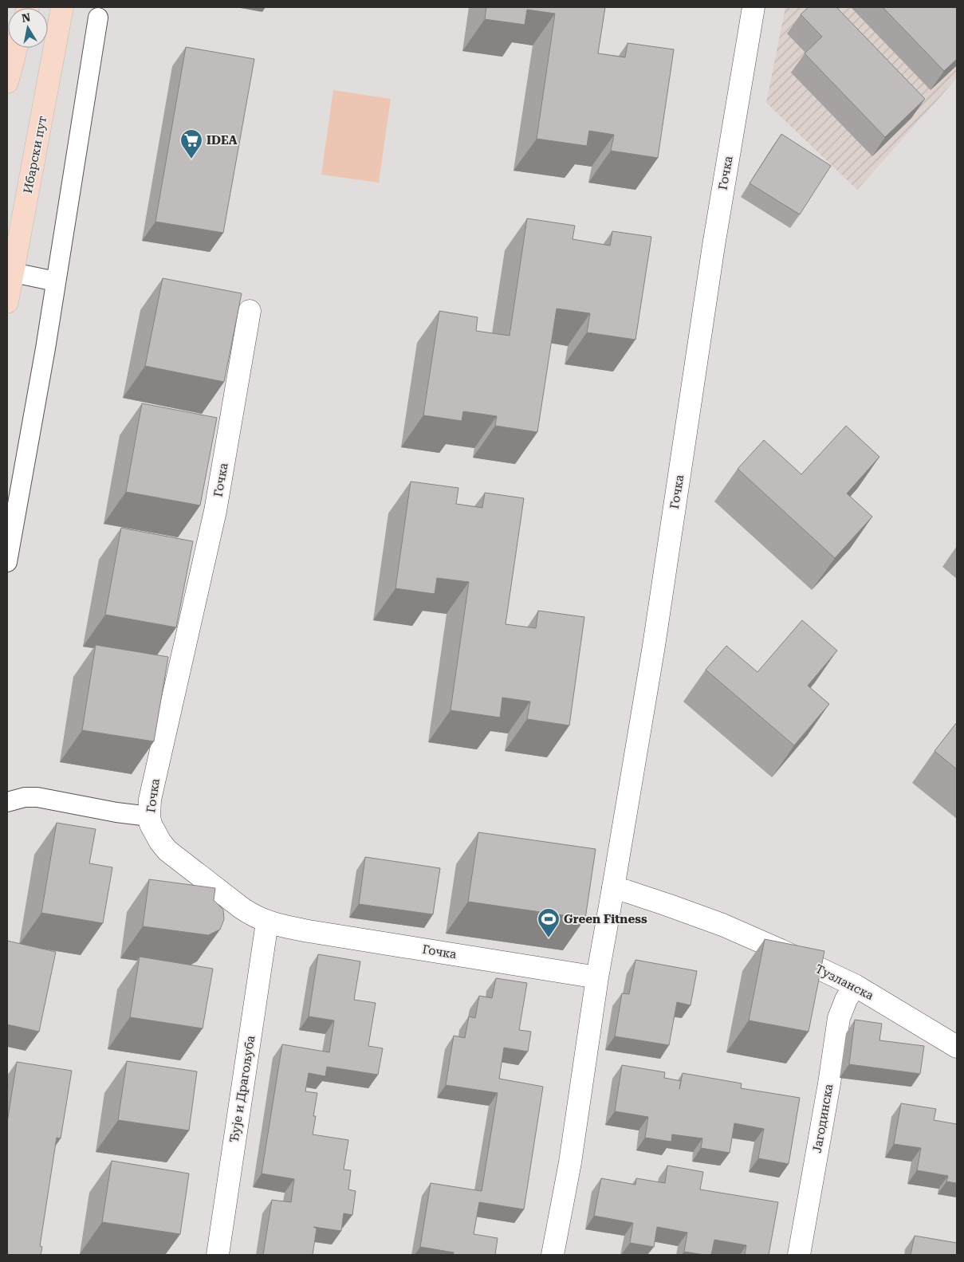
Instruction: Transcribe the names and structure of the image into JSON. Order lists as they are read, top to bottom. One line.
{"streets":{"main road":["Ибарски пут"],"street":["Гочка","Тузланска","Ђује и Драгољуба","Јагодинска"]},"crossings":[["Гочка","Тузланска"],["Гочка","Ђује и Драгољуба"],["Тузланска","Јагодинска"]],"places":{"supermarket":["IDEA"],"sports":["Green Fitness"]},"north":"top"}
